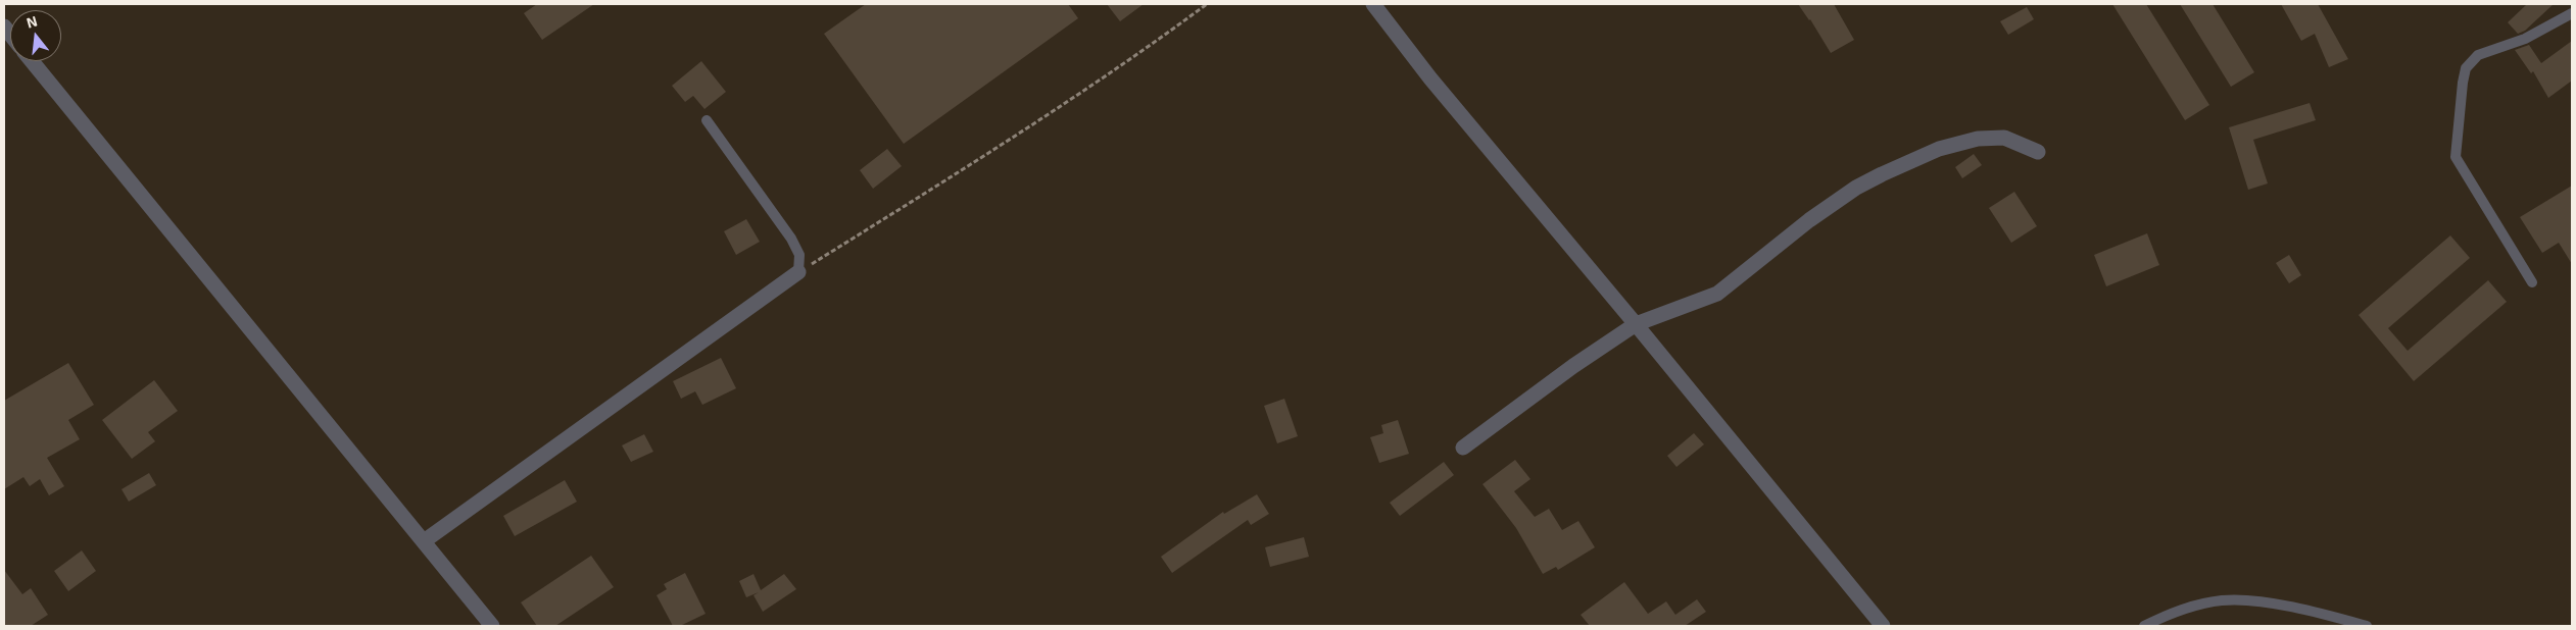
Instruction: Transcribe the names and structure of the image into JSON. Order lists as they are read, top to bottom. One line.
{"north":"top"}
